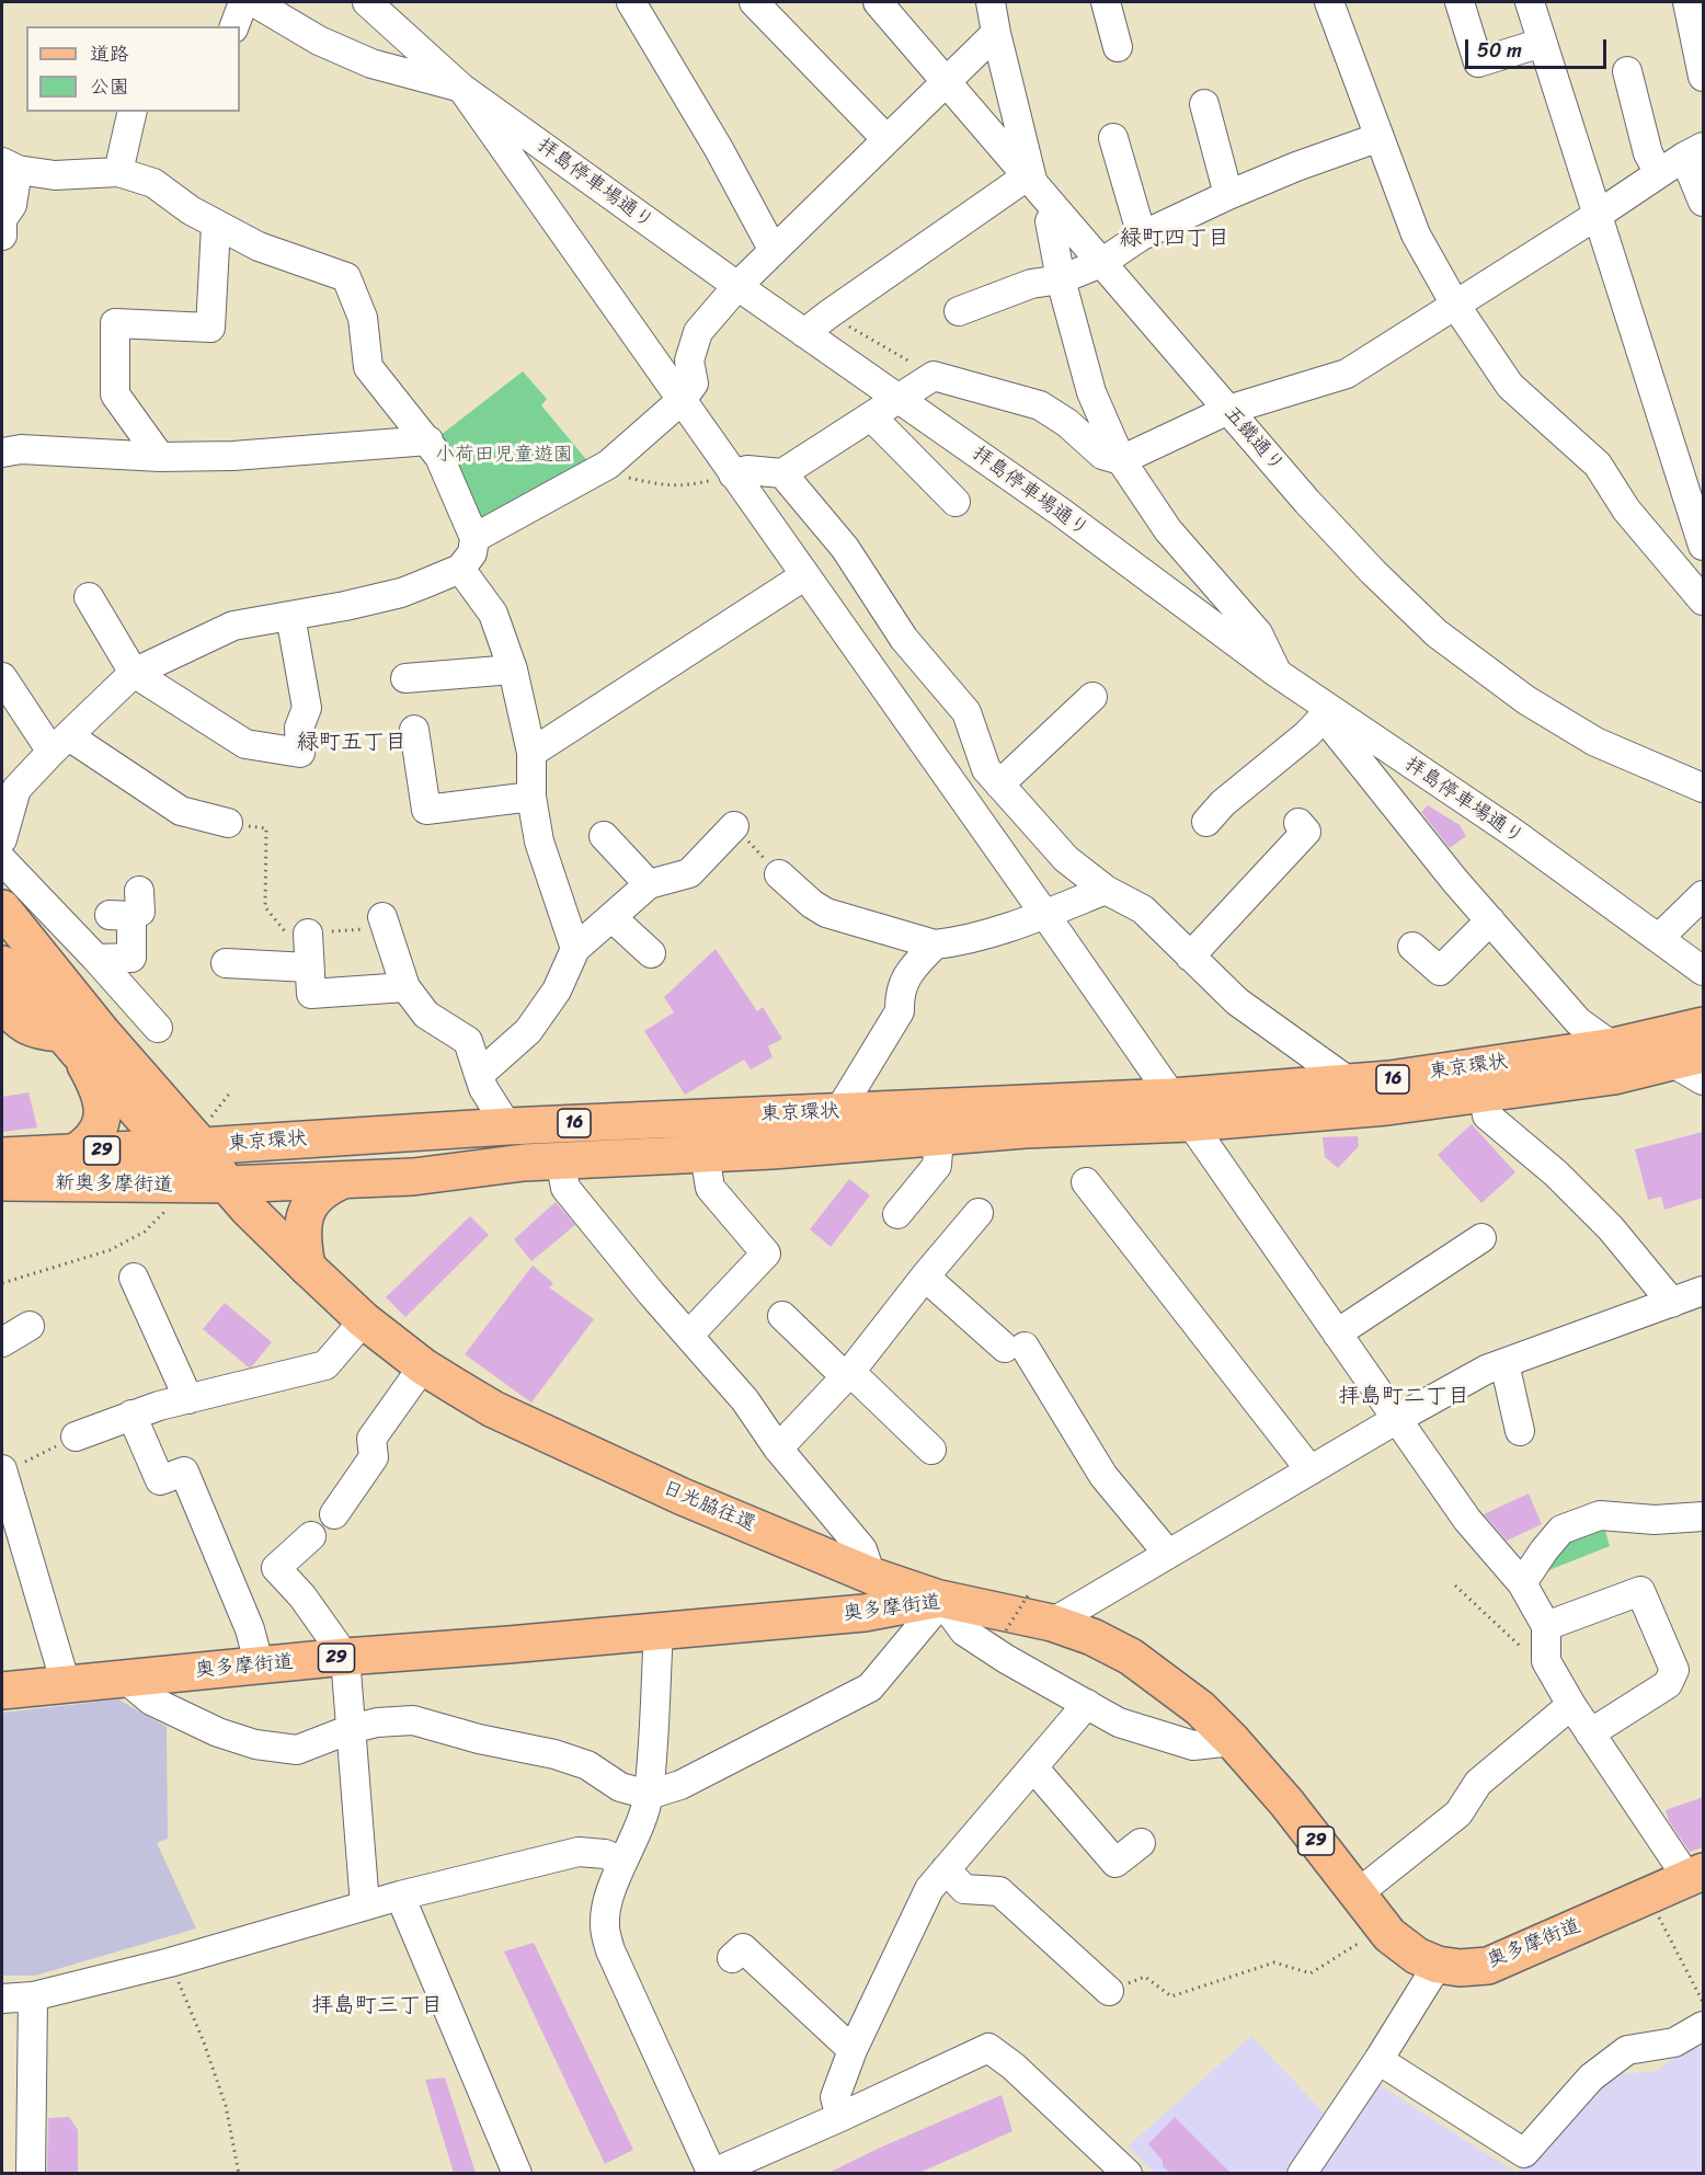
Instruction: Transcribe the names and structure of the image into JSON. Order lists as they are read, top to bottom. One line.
{"streets":{"main road":["東京環状","16","29","新奥多摩街道","日光脇往還","奥多摩街道"],"street":["拝島停車場通り","五鐵通り"]},"crossings":[["東京環状","新奥多摩街道"],["東京環状","日光脇往還"],["新奥多摩街道","日光脇往還"],["日光脇往還","奥多摩街道"]],"districts":["緑町四丁目","緑町五丁目","拝島町二丁目","拝島町三丁目"],"parks":["小荷田児童遊園"],"legend":["道路","公園"],"scale_bar":"50 m"}
